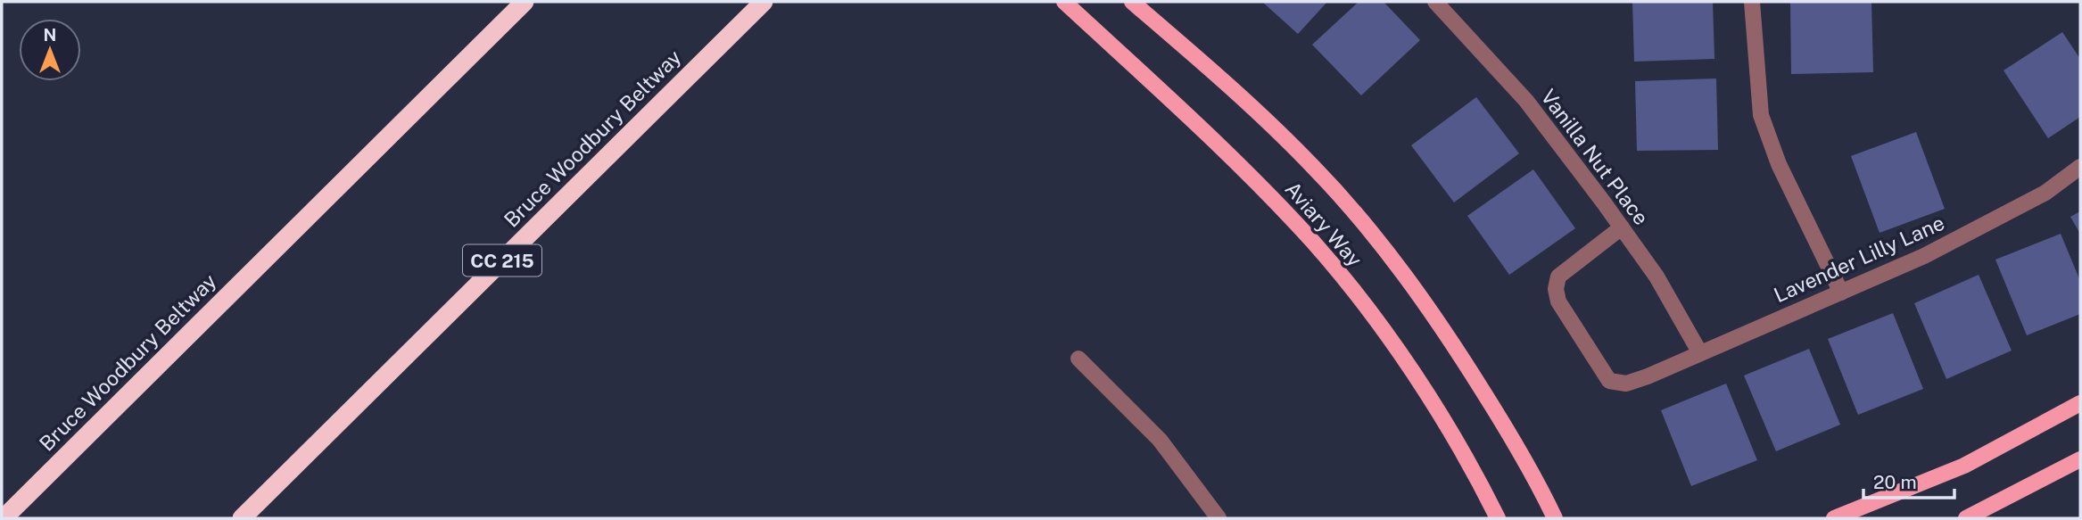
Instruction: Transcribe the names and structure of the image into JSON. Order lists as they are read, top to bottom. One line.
{"streets":{"highway":["Bruce Woodbury Beltway","CC 215"],"main road":["Aviary Way"],"street":["Vanilla Nut Place","Lavender Lilly Lane"]},"crossings":[["Vanilla Nut Place","Lavender Lilly Lane"]],"scale_bar":"20 m","north":"top"}
